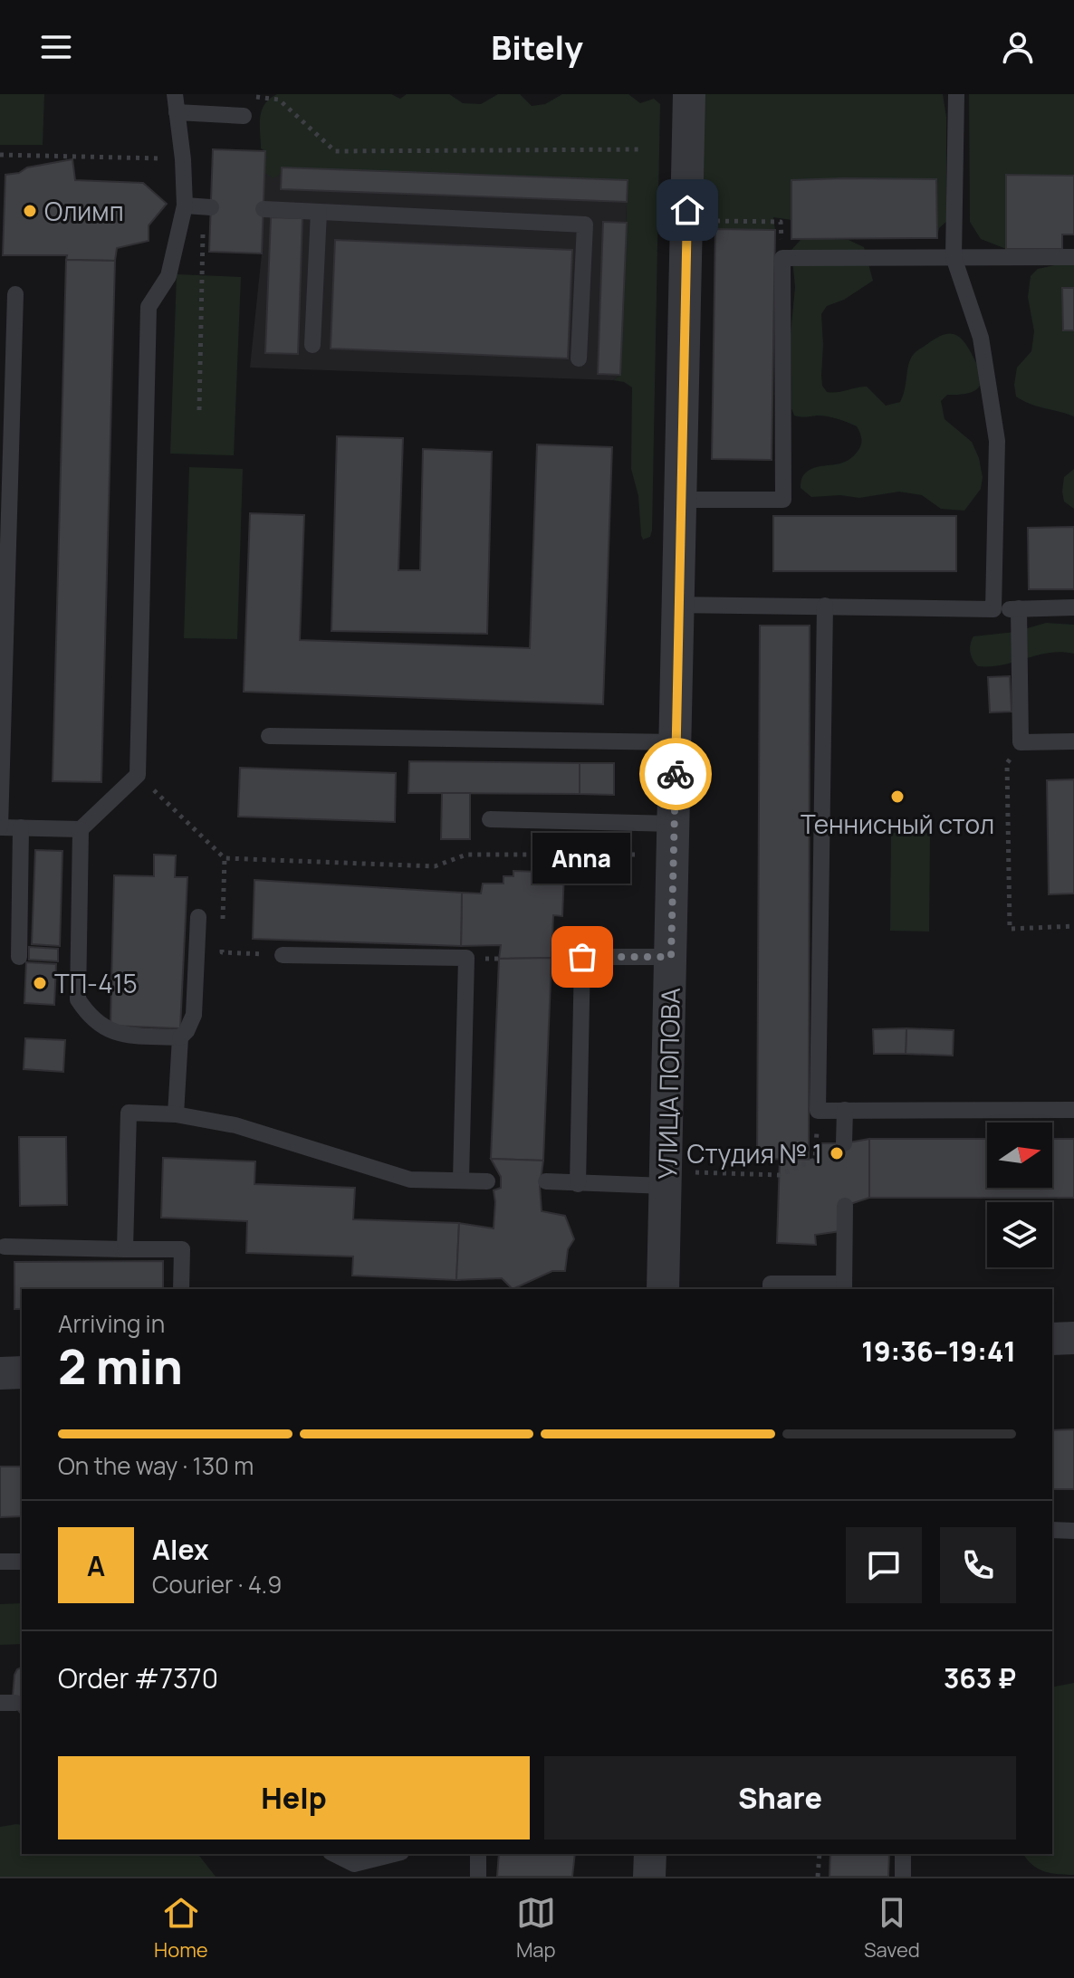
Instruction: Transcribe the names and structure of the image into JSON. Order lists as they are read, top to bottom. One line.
{"streets":{"street":["УЛИЦА ПОПОВА"]},"places":["Олимп","Теннисный стол","Anna","ТП-415","Студия № 1"],"north":"right","page":{"header":"Bitely","bubble":"Anna","heading":["2 min","Arriving in","19:36–19:41"],"panel":["Alex","Courier · 4.9","Order #7370","363 ₽"],"bar":"On the way · 130 m","round":"A","buttons":["Help","Share"],"tabs":["Home","Map","Saved"]}}
